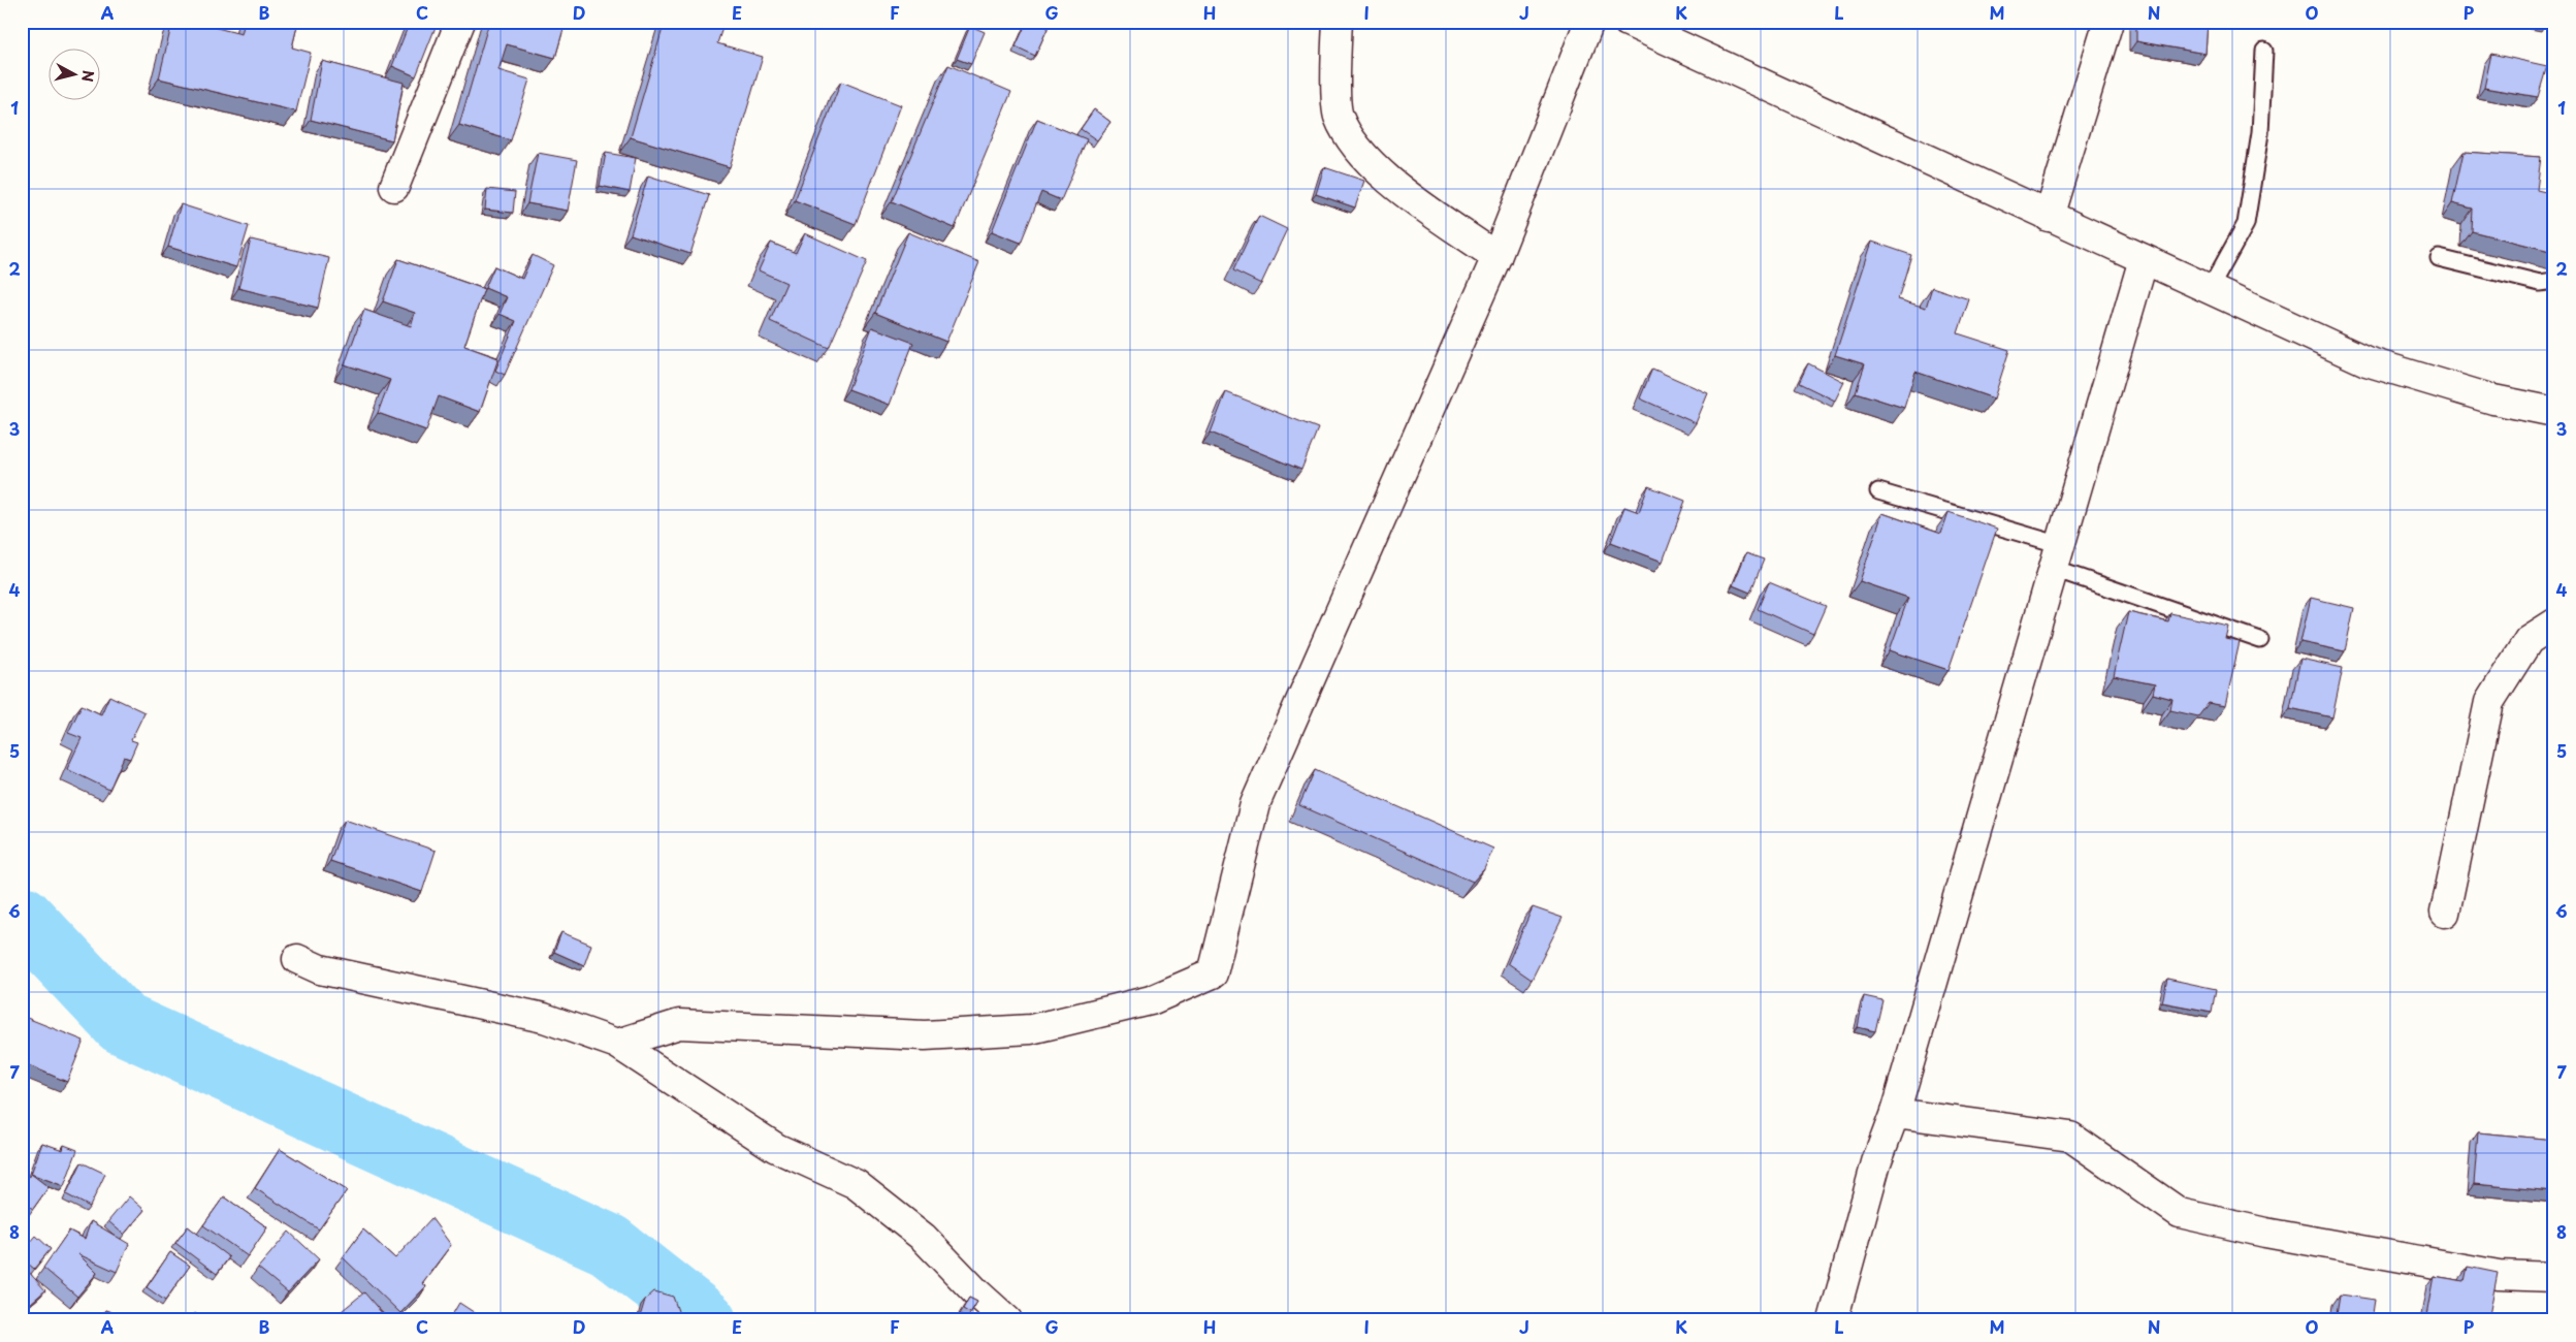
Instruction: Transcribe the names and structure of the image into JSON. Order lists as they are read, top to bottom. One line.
{"north":"right","grid":{"columns":["A","B","C","D","E","F","G","H","I","J","K","L","M","N","O","P"],"rows":["1","2","3","4","5","6","7","8"]}}
